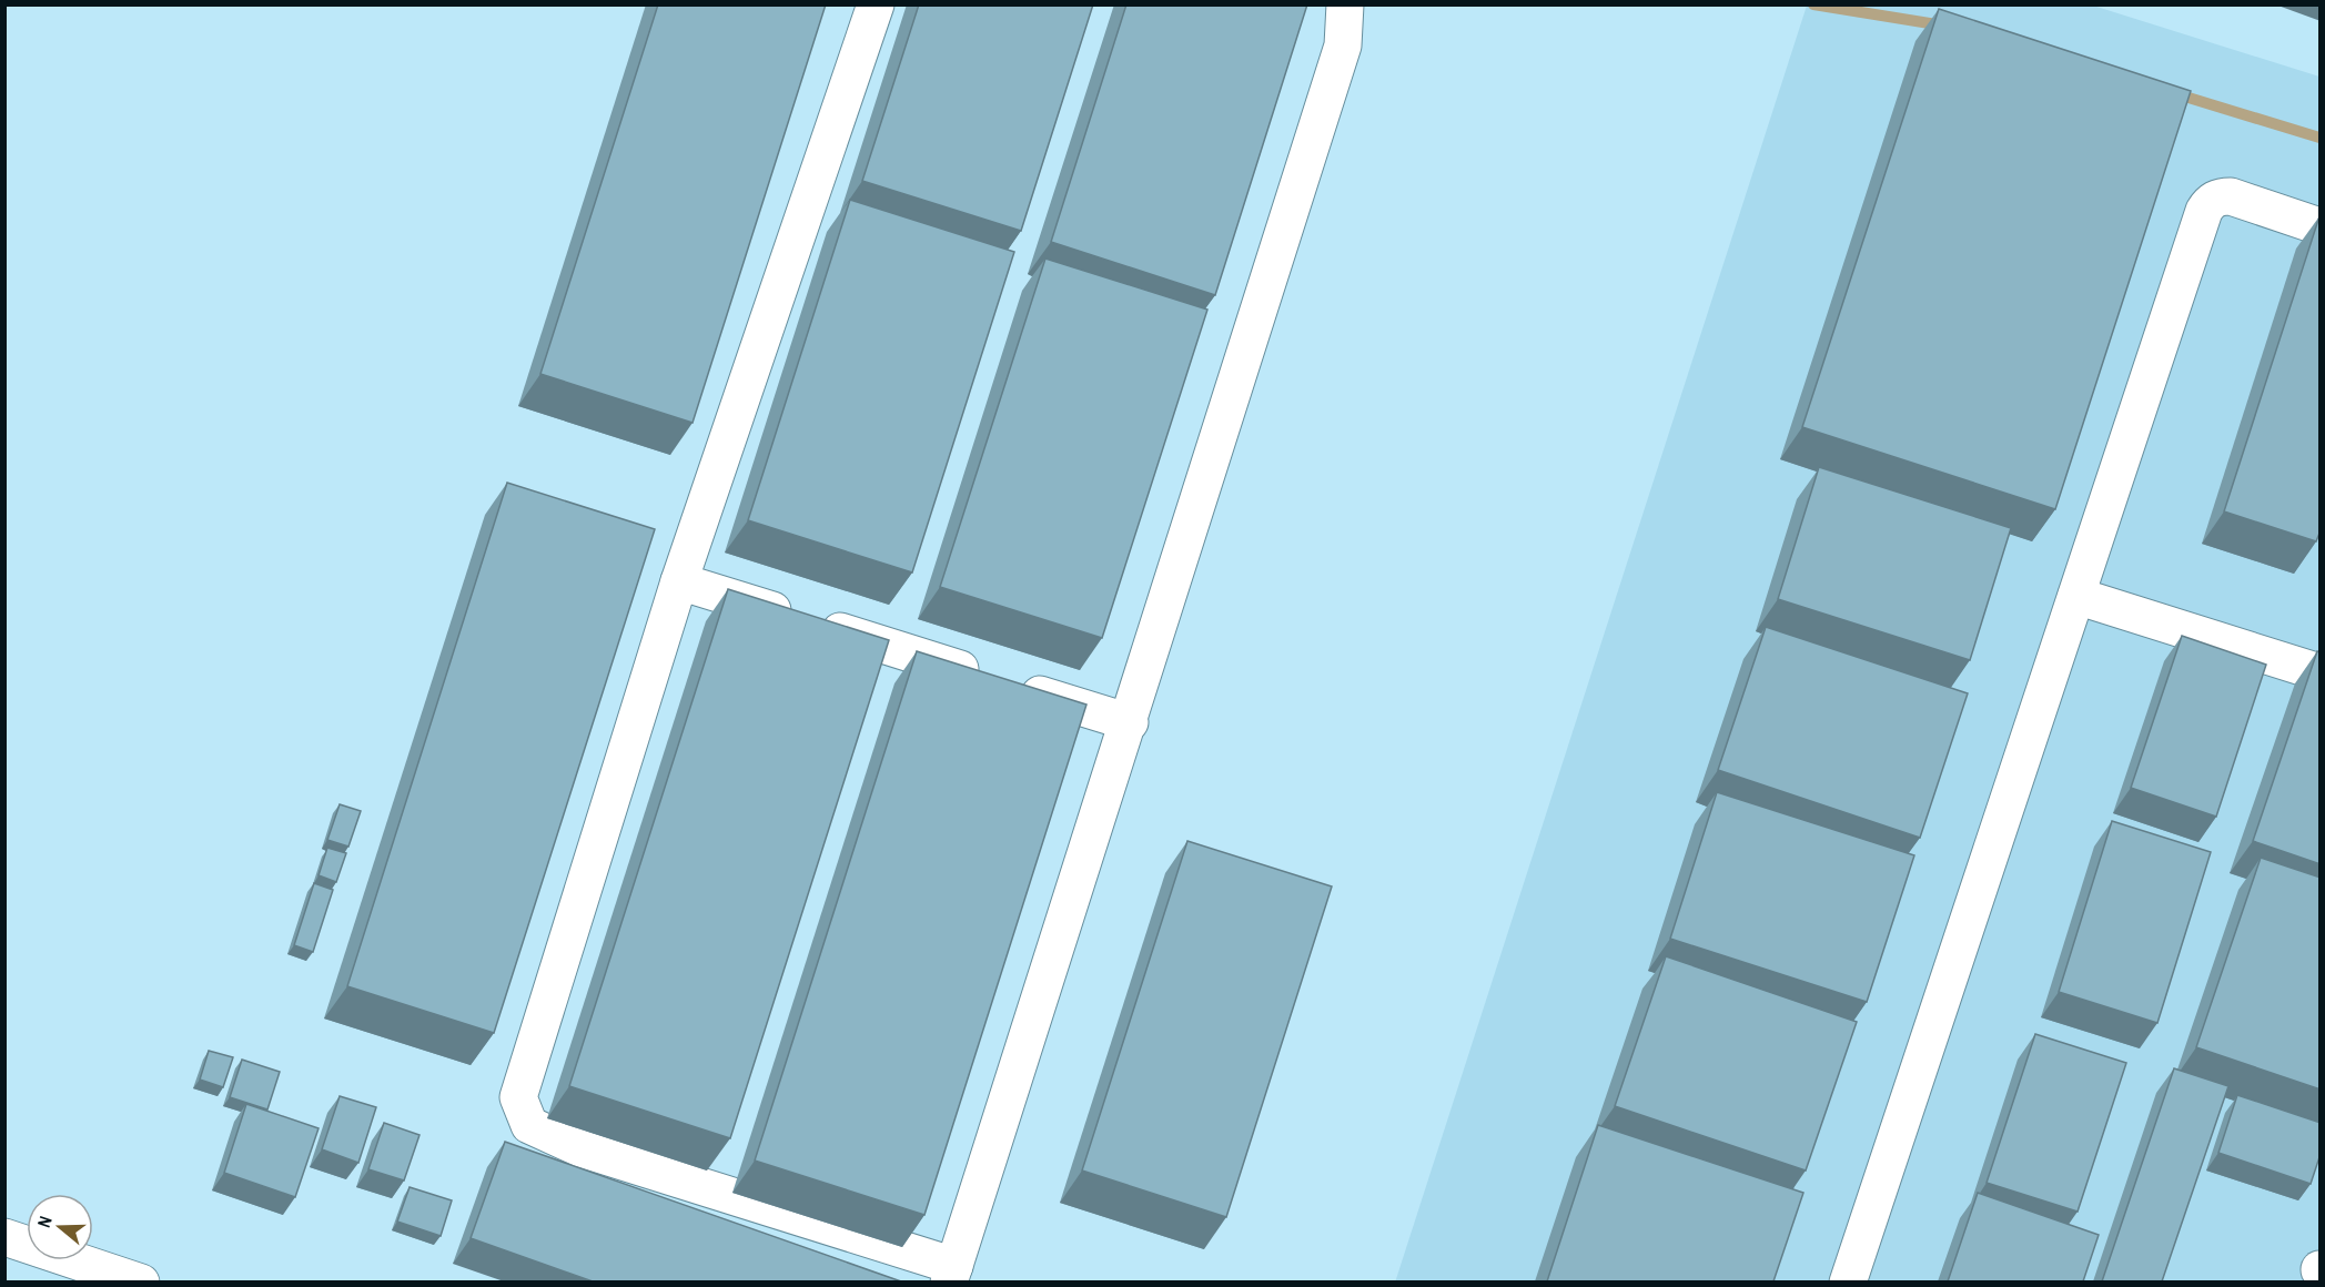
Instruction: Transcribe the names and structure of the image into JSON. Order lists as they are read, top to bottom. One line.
{"north":"left"}
